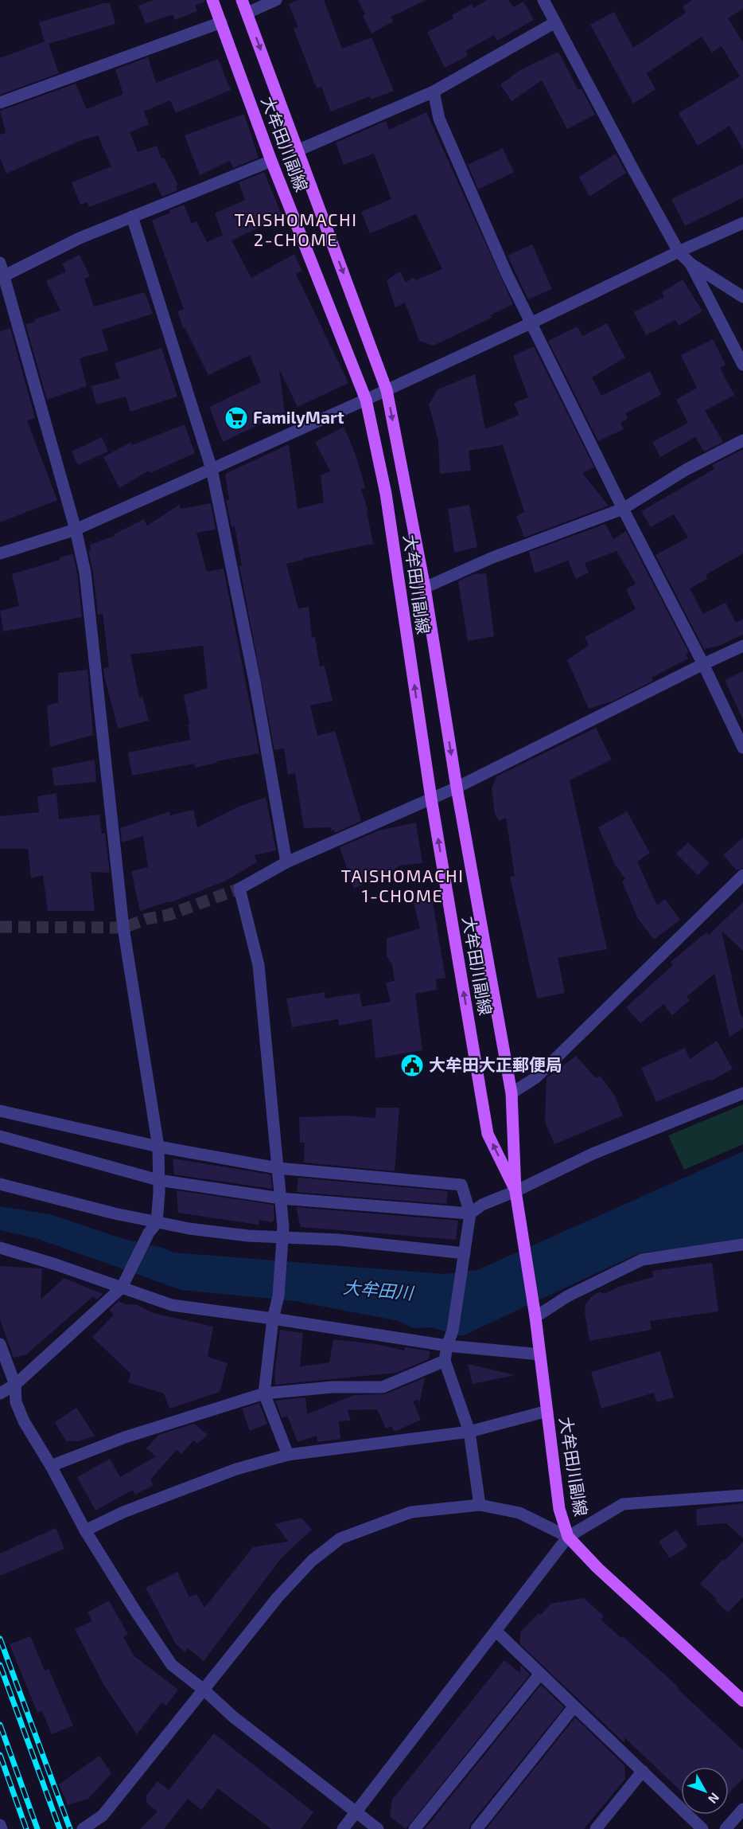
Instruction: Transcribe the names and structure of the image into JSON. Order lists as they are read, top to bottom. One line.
{"streets":{"main road":["大牟田川副線"]},"districts":["TAISHOMACHI 2-CHOME","TAISHOMACHI 1-CHOME"],"water":["大牟田川"],"places":{"supermarket":["FamilyMart"],"public building":["大牟田大正郵便局"]},"north":"bottom right"}
